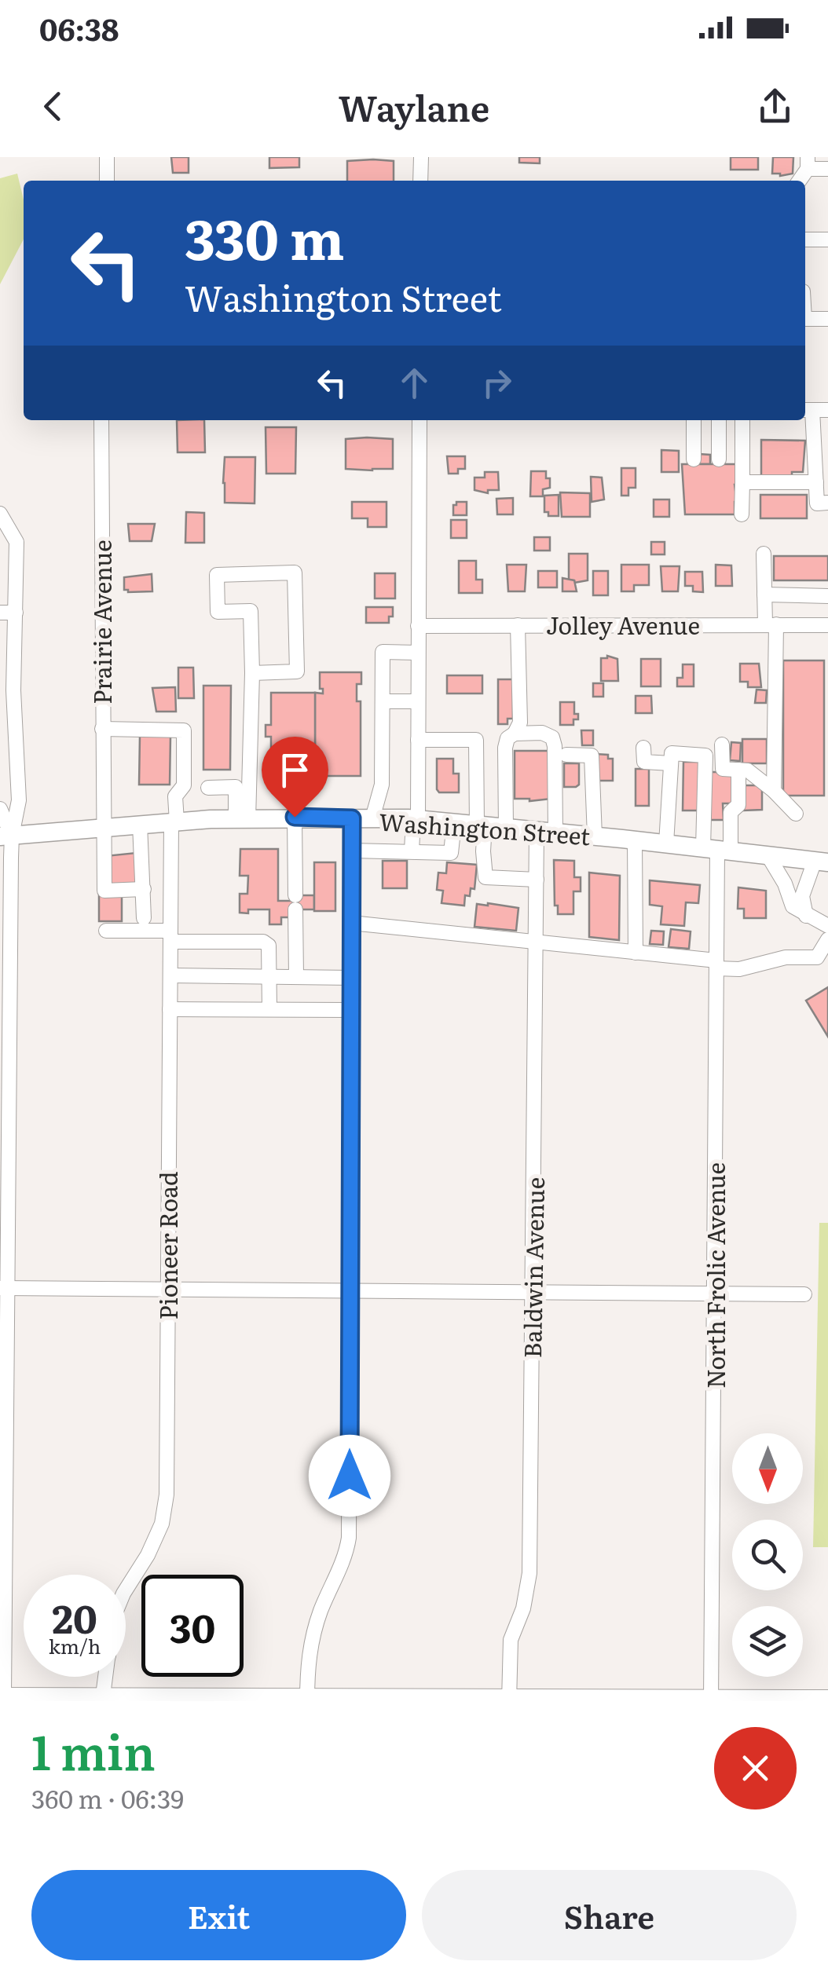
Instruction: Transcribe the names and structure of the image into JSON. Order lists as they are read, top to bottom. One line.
{"streets":{"main road":["Washington Street"],"street":["Prairie Avenue","Jolley Avenue","Pioneer Road","Baldwin Avenue","North Frolic Avenue"]},"crossings":[["Prairie Avenue","Washington Street"],["Prairie Avenue","Pioneer Road"],["Washington Street","Pioneer Road"],["Washington Street","Baldwin Avenue"],["Washington Street","North Frolic Avenue"]],"north":"bottom","page":{"status":"06:38","header":"Waylane","turn":["330 m","Washington Street"],"speed":"20 km/h","limit":"30","heading":["1 min","360 m · 06:39"],"buttons":["Exit","Share"]}}
